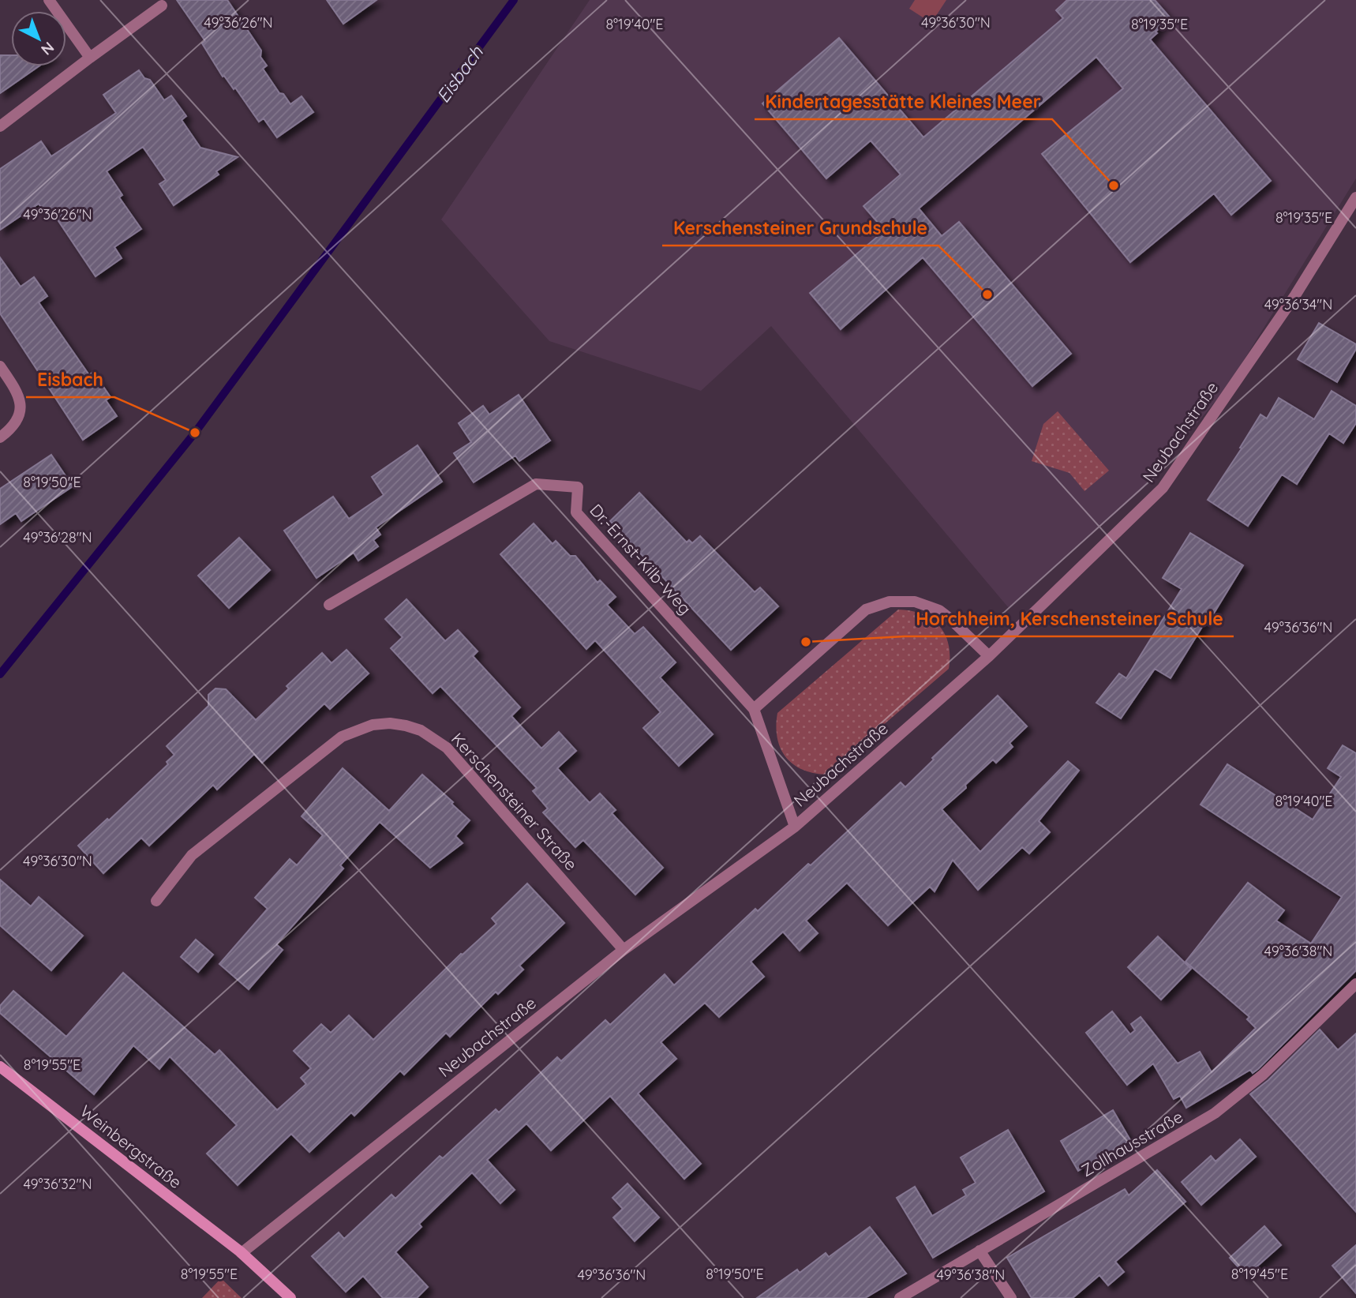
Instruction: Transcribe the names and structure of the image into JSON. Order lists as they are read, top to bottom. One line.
{"streets":{"street":["Neubachstraße","Dr.-Ernst-Kilb-Weg","Kerschensteiner Straße","Zollhausstraße","Weinbergstraße"]},"crossings":[["Neubachstraße","Dr.-Ernst-Kilb-Weg"],["Neubachstraße","Kerschensteiner Straße"],["Neubachstraße","Weinbergstraße"]],"water":["Eisbach"],"places":["Kindertagesstätte Kleines Meer","Kerschensteiner Grundschule","Eisbach","Horchheim, Kerschensteiner Schule"],"north":"bottom right","coordinates":["49°36'26\"N","49°36'30\"N","8°19'40\"E","8°19'35\"E","49°36'34\"N","8°19'50\"E","49°36'28\"N","49°36'36\"N","49°36'38\"N","8°19'55\"E","49°36'32\"N","8°19'45\"E"]}
